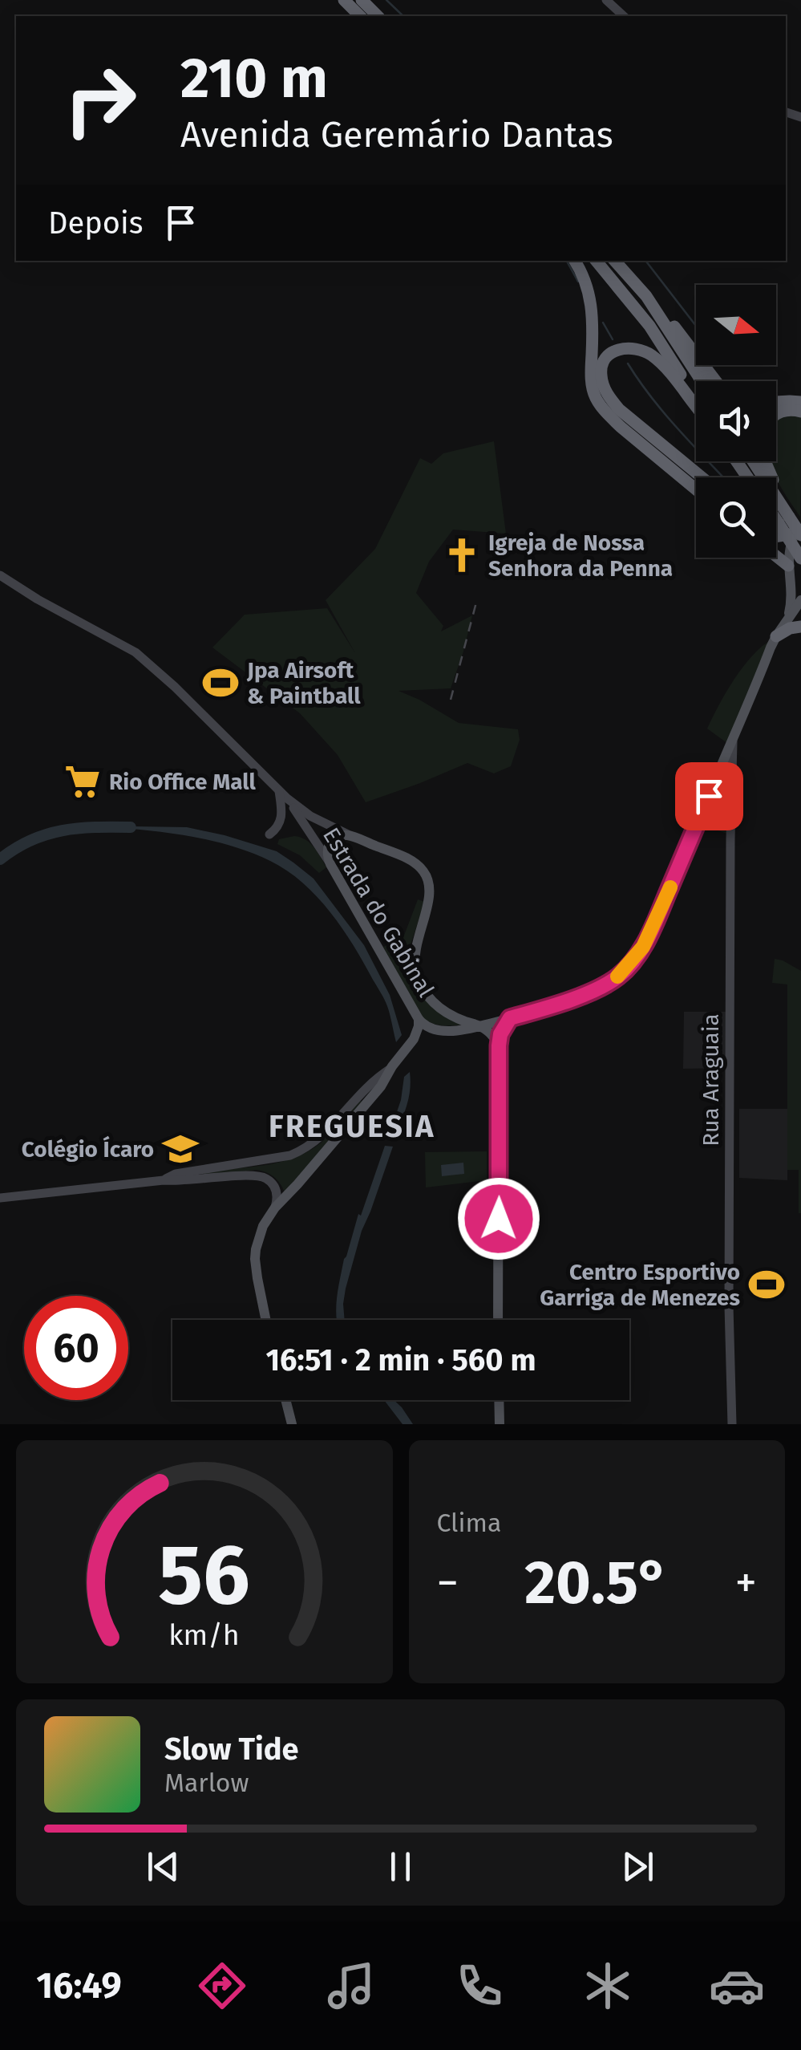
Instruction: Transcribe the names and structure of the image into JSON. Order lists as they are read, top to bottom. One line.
{"streets":{"main road":["Estrada do Gabinal","Rua Araguaia"]},"districts":["FREGUESIA"],"places":{"church":["Igreja de Nossa Senhora da Penna"],"sports":["Jpa Airsoft & Paintball","Centro Esportivo Garriga de Menezes"],"supermarket":["Rio Office Mall"],"school or university":["Colégio Ícaro"]},"north":"right","page":{"turn":["210 m","Avenida Geremário Dantas"],"then":"Depois","limit":"60","trip":"16:51 · 2 min · 560 m","tile":"Clima","heat":["−","20.5°","+"],"song":["Slow Tide","Marlow"],"tabs":"16:49","gauge":["56","km/h"]}}
